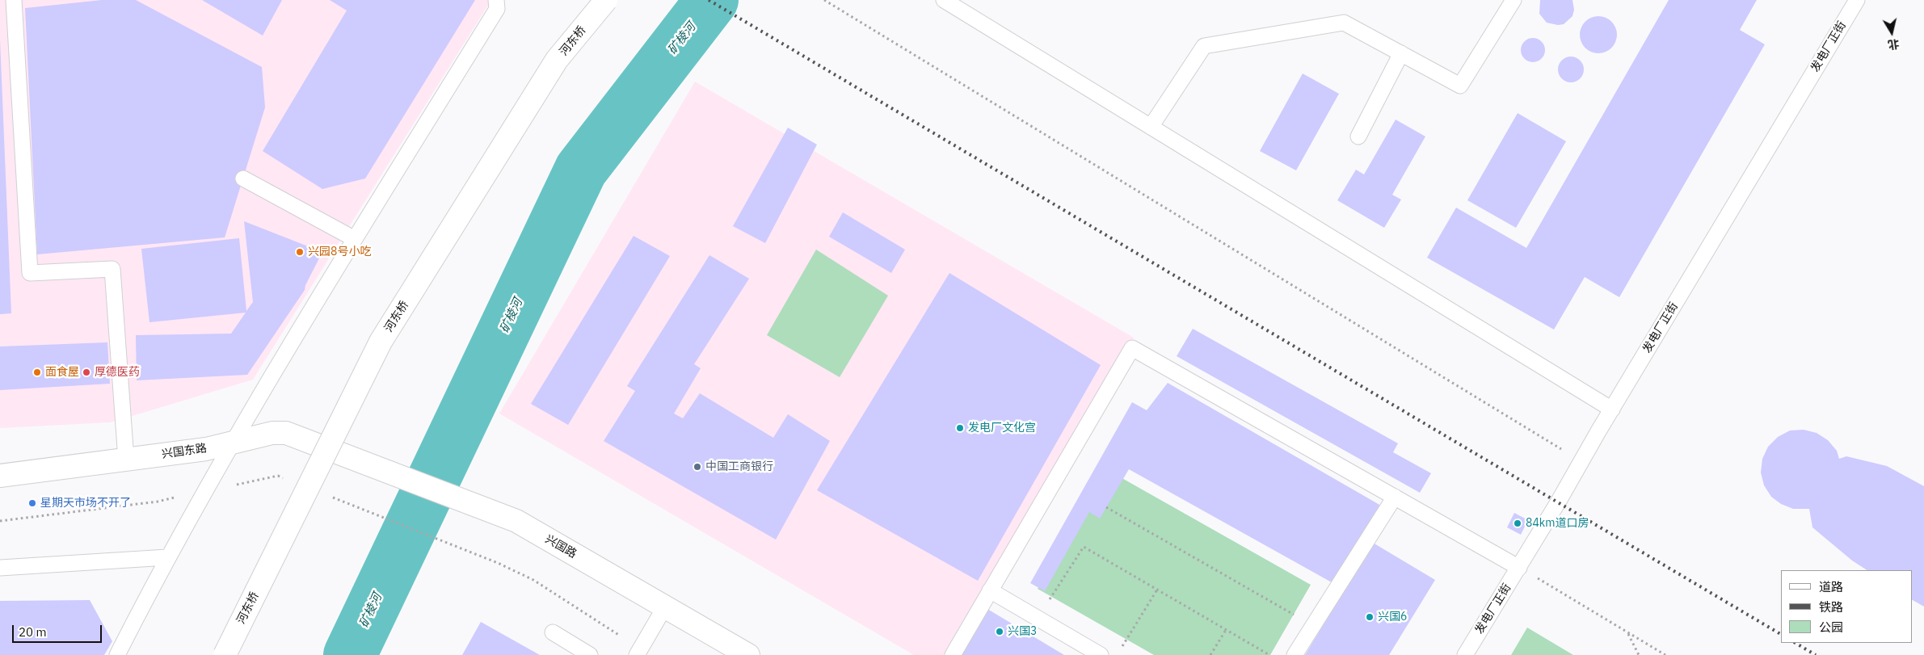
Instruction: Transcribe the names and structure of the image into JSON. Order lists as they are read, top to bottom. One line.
{"streets":{"main road":["河东桥","兴国东路","兴国路"],"lane":["发电厂正街"]},"crossings":[["兴国东路","兴国路"]],"water":["矿棱河"],"places":["兴园8号小吃","面食屋","厚德医药","发电厂文化宫","中国工商银行","星期天市场不开了","84km道口房","兴国6","兴国3"],"legend":["道路","铁路","公园"],"scale_bar":"20 m","north":"bottom"}
